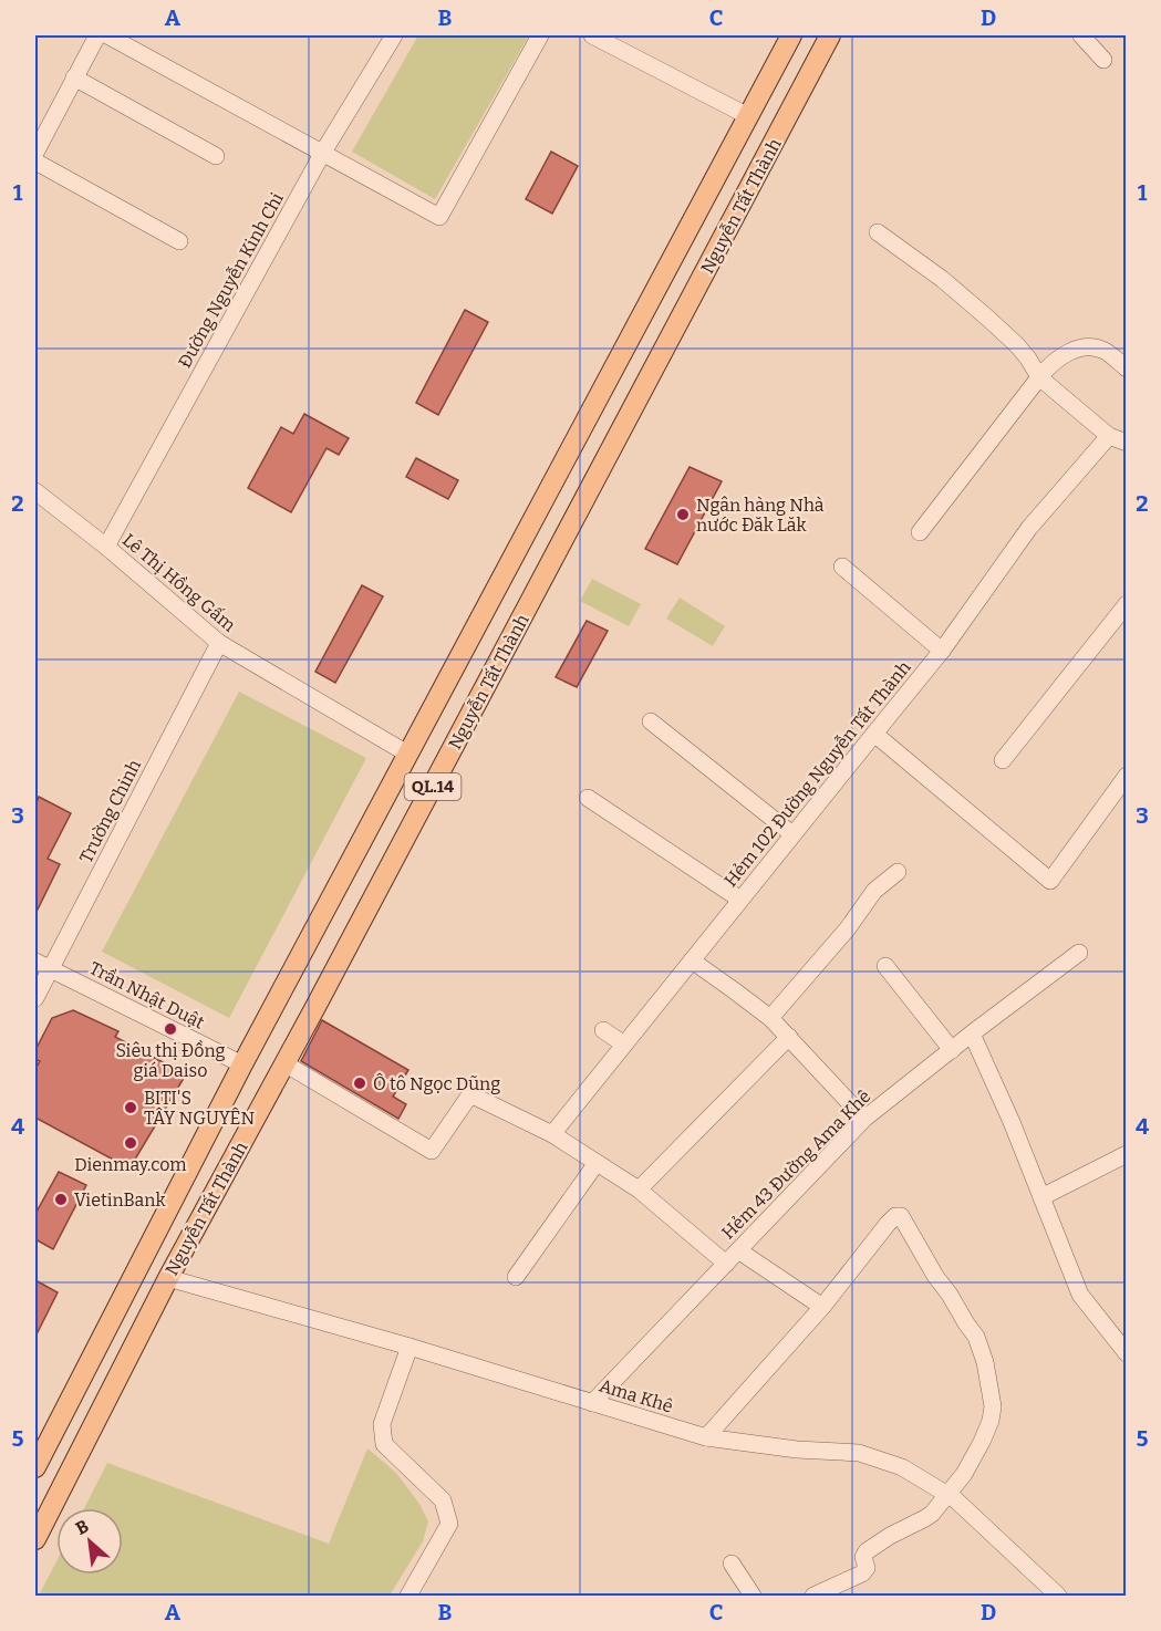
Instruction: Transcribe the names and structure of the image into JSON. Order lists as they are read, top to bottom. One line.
{"streets":{"main road":["Nguyễn Tất Thành","QL.14"],"street":["Đường Nguyễn Kinh Chi","Lê Thị Hồng Gấm","Hẻm 102 Đường Nguyễn Tất Thành","Trường Chinh","Trần Nhật Duật","Hẻm 43 Đường Ama Khê","Ama Khê"]},"crossings":[["Nguyễn Tất Thành","Lê Thị Hồng Gấm"],["Nguyễn Tất Thành","Trần Nhật Duật"],["Nguyễn Tất Thành","Ama Khê"],["Đường Nguyễn Kinh Chi","Lê Thị Hồng Gấm"],["Lê Thị Hồng Gấm","Trường Chinh"],["Trường Chinh","Trần Nhật Duật"],["Hẻm 43 Đường Ama Khê","Ama Khê"]],"places":["Ngân hàng Nhà nước Đăk Lăk","Siêu thị Đồng giá Daiso","Ô tô Ngọc Dũng","BITI'S TÂY NGUYÊN","Dienmay.com","VietinBank"],"north":"top left","grid":{"columns":["A","B","C","D"],"rows":["1","2","3","4","5"]}}
